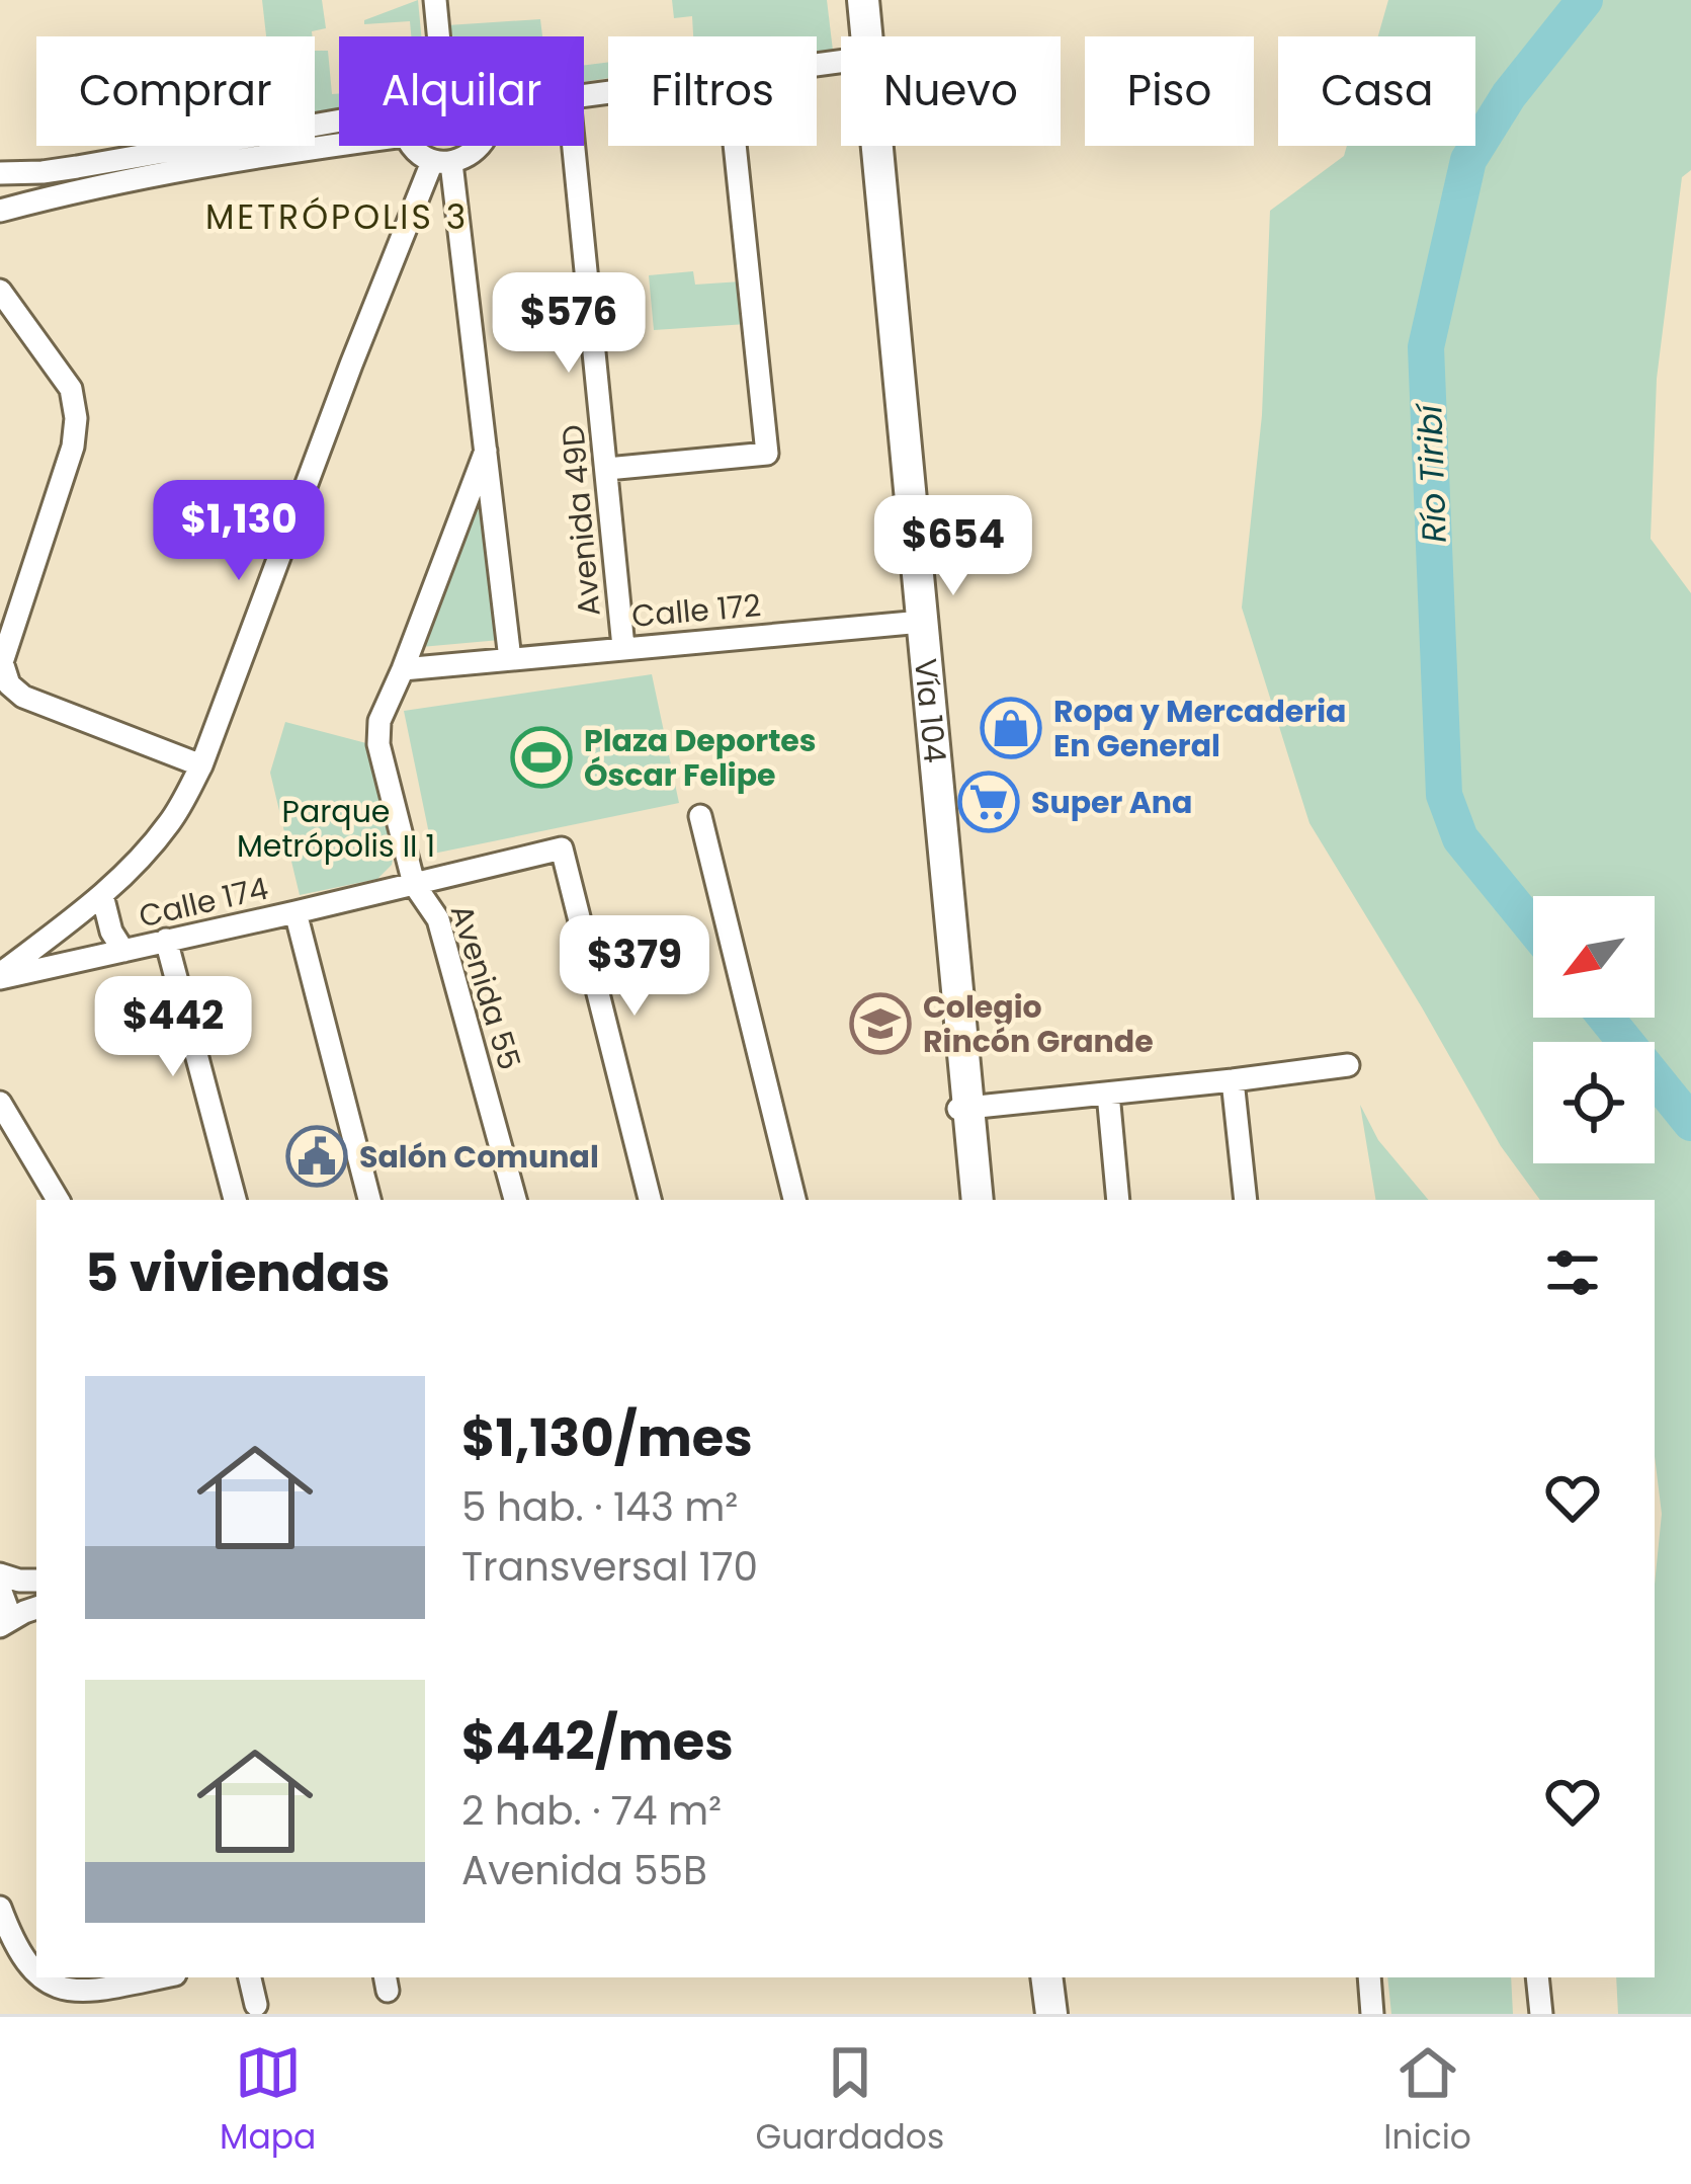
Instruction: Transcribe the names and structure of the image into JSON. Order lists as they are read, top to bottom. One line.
{"streets":{"main road":["Vía 104"],"street":["Avenida 49D","Calle 172","Calle 174","Avenida 55"]},"crossings":[["Avenida 49D","Calle 172"],["Calle 172","Vía 104"],["Calle 172","Avenida 55"],["Calle 174","Avenida 55"]],"districts":["METRÓPOLIS 3"],"water":["Río Tiribí"],"parks":["Parque Metrópolis II 1"],"places":{"shop":["Ropa y Mercaderia En General"],"sports":["Plaza Deportes Óscar Felipe"],"supermarket":["Super Ana"],"school or university":["Colegio Rincón Grande"],"public building":["Salón Comunal"]},"north":"bottom left","page":{"chip":["Comprar","Alquilar","Filtros","Nuevo","Piso","Casa"],"price":["$576","$1,130","$654","$379","$442"],"heading":"5 viviendas","list":[{"name":"$1,130/mes","note":"5 hab. · 143 m² · Transversal 170"},{"name":"$442/mes","note":"2 hab. · 74 m² · Avenida 55B"}],"tabs":["Mapa","Guardados","Inicio"]}}
